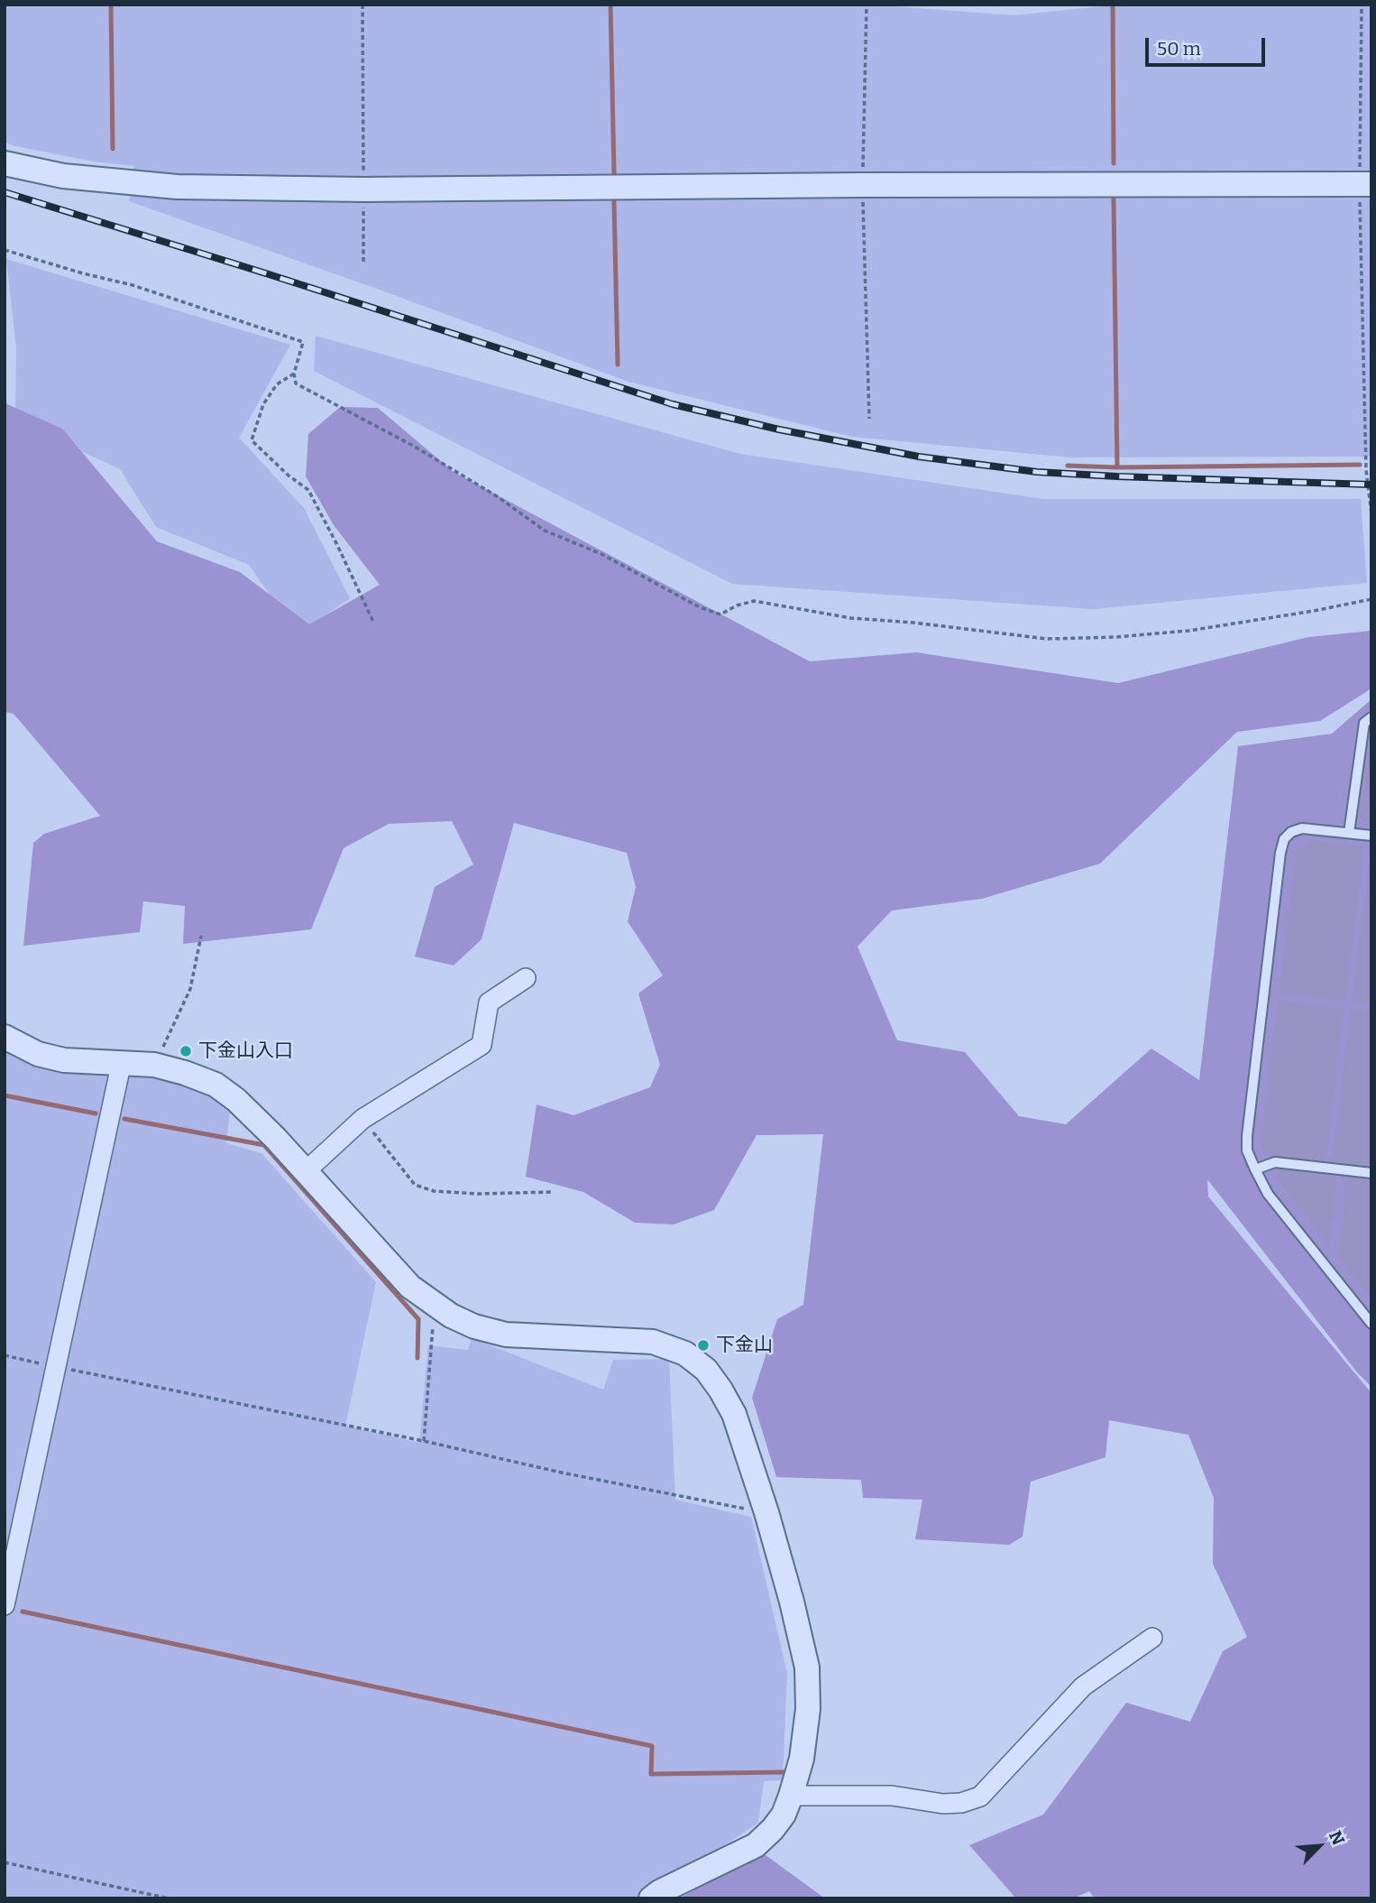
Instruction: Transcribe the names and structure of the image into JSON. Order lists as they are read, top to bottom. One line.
{"places":["下金山入口","下金山"],"scale_bar":"50 m","north":"top right"}
